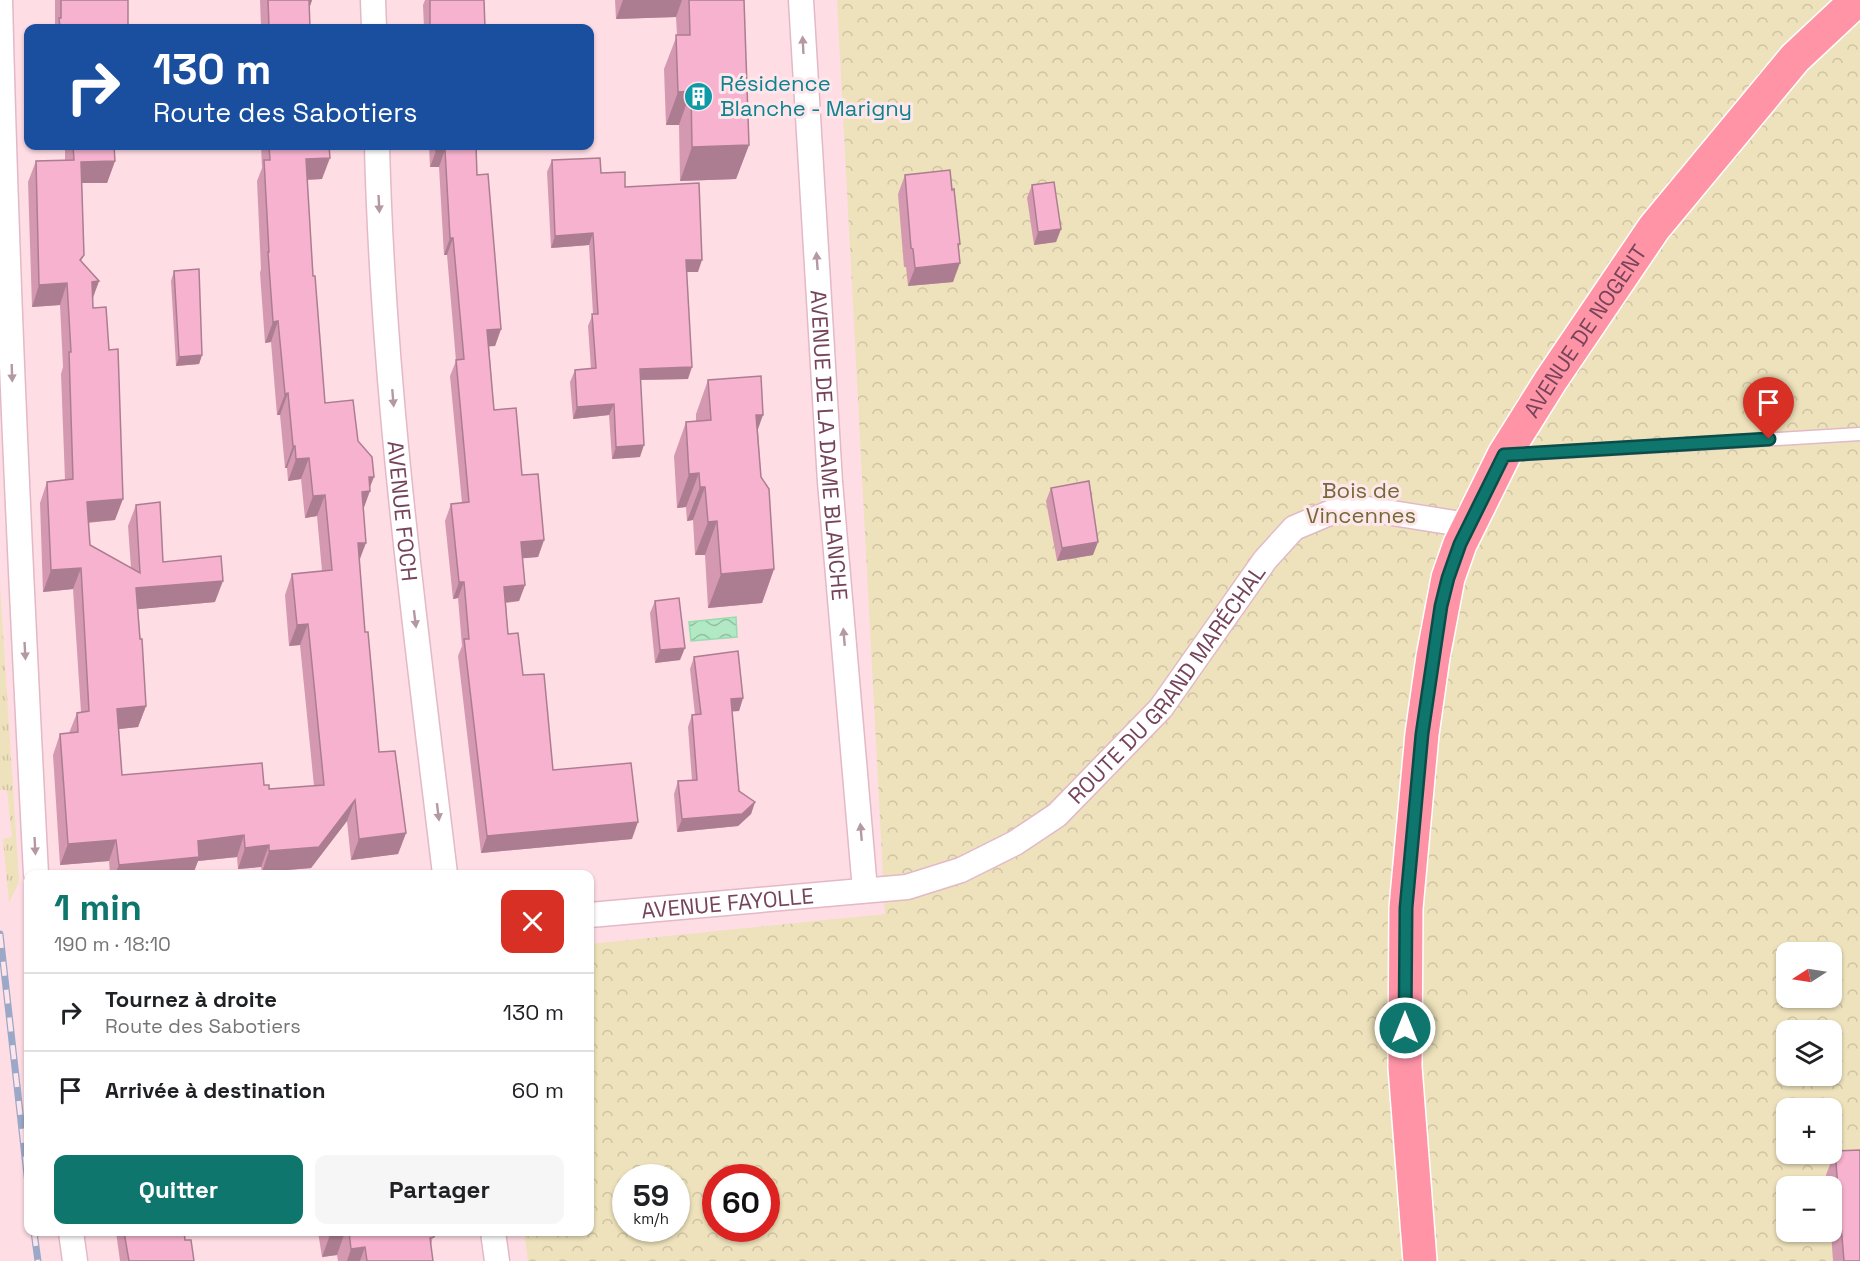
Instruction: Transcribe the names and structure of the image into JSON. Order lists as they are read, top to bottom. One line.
{"streets":{"main road":["AVENUE DE NOGENT"],"street":["AVENUE DE LA DAME BLANCHE","AVENUE FOCH","ROUTE DU GRAND MARÉCHAL","AVENUE FAYOLLE"]},"crossings":[["AVENUE DE NOGENT","ROUTE DU GRAND MARÉCHAL"],["AVENUE DE LA DAME BLANCHE","ROUTE DU GRAND MARÉCHAL"],["AVENUE DE LA DAME BLANCHE","AVENUE FAYOLLE"],["ROUTE DU GRAND MARÉCHAL","AVENUE FAYOLLE"]],"one_way":["AVENUE DE LA DAME BLANCHE","AVENUE FOCH"],"parks":["Bois de Vincennes"],"places":{"building":["Résidence Blanche - Marigny"]},"north":"left","page":{"turn":["130 m","Route des Sabotiers"],"heading":["1 min","190 m · 18:10"],"map_buttons":["+","−"],"list":[{"name":"Tournez à droite","note":"Route des Sabotiers","value":"130 m"},{"name":"Arrivée à destination","value":"60 m"}],"buttons":["Quitter","Partager"],"speed":"59 km/h","limit":"60"}}
